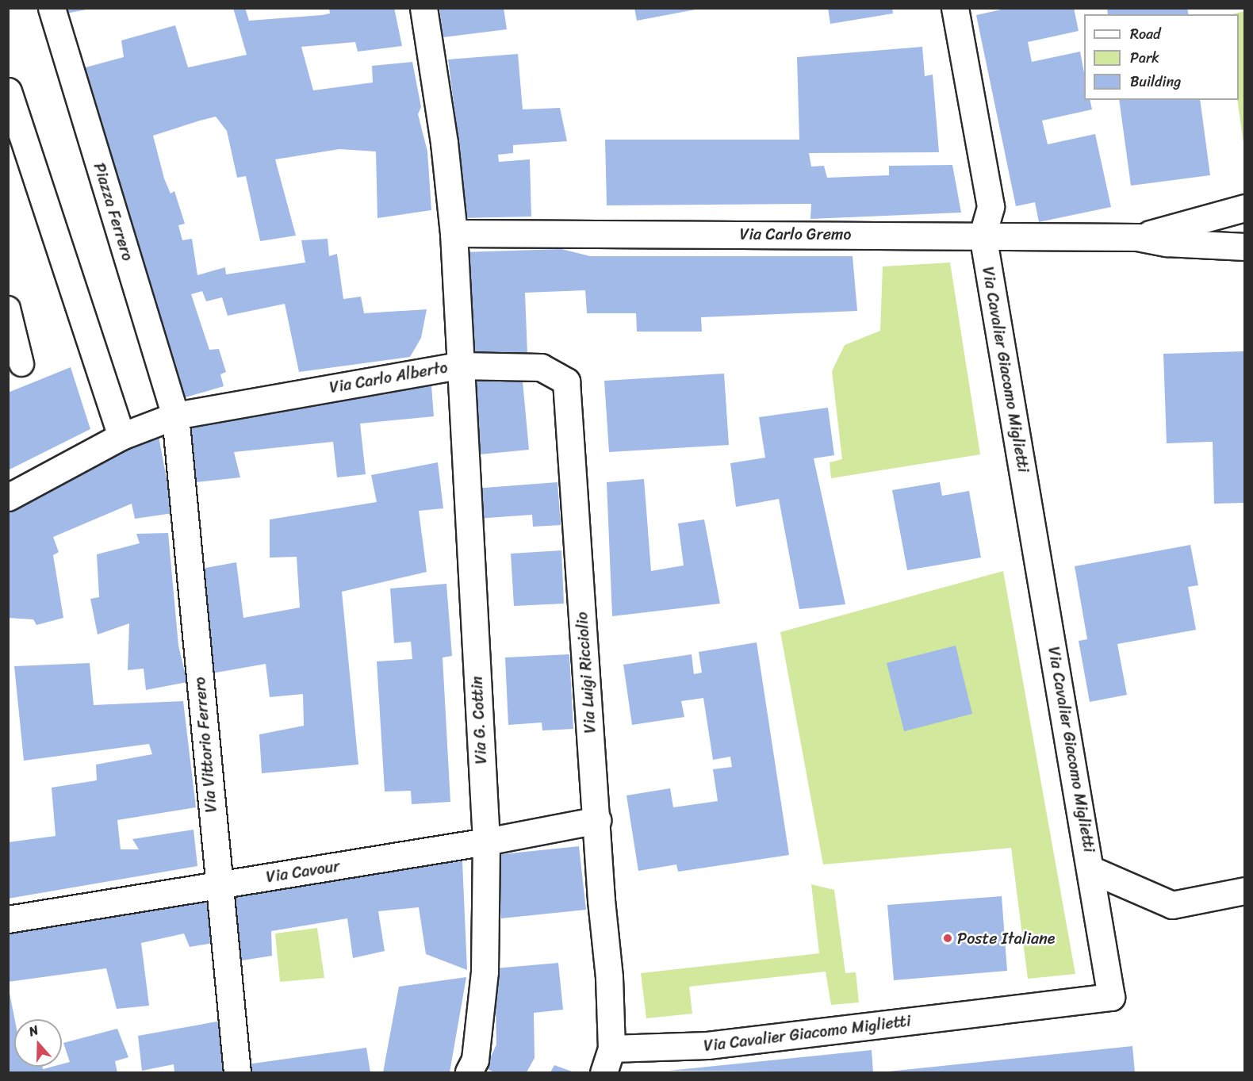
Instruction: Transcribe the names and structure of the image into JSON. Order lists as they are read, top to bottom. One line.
{"streets":{"street":["Piazza Ferrero","Via Carlo Gremo","Via Cavalier Giacomo Miglietti","Via Carlo Alberto","Via Luigi Ricciolio","Via G. Cottin","Via Vittorio Ferrero","Via Cavour"]},"crossings":[["Piazza Ferrero","Via Carlo Alberto"],["Piazza Ferrero","Via Vittorio Ferrero"],["Via Carlo Gremo","Via Cavalier Giacomo Miglietti"],["Via Carlo Gremo","Via Carlo Alberto"],["Via Cavalier Giacomo Miglietti","Via Luigi Ricciolio"],["Via Carlo Alberto","Via Luigi Ricciolio"],["Via Carlo Alberto","Via G. Cottin"],["Via Carlo Alberto","Via Vittorio Ferrero"],["Via Luigi Ricciolio","Via G. Cottin"],["Via Luigi Ricciolio","Via Cavour"],["Via G. Cottin","Via Cavour"],["Via Vittorio Ferrero","Via Cavour"]],"places":["Poste Italiane"],"legend":["Road","Park","Building"],"north":"top"}
